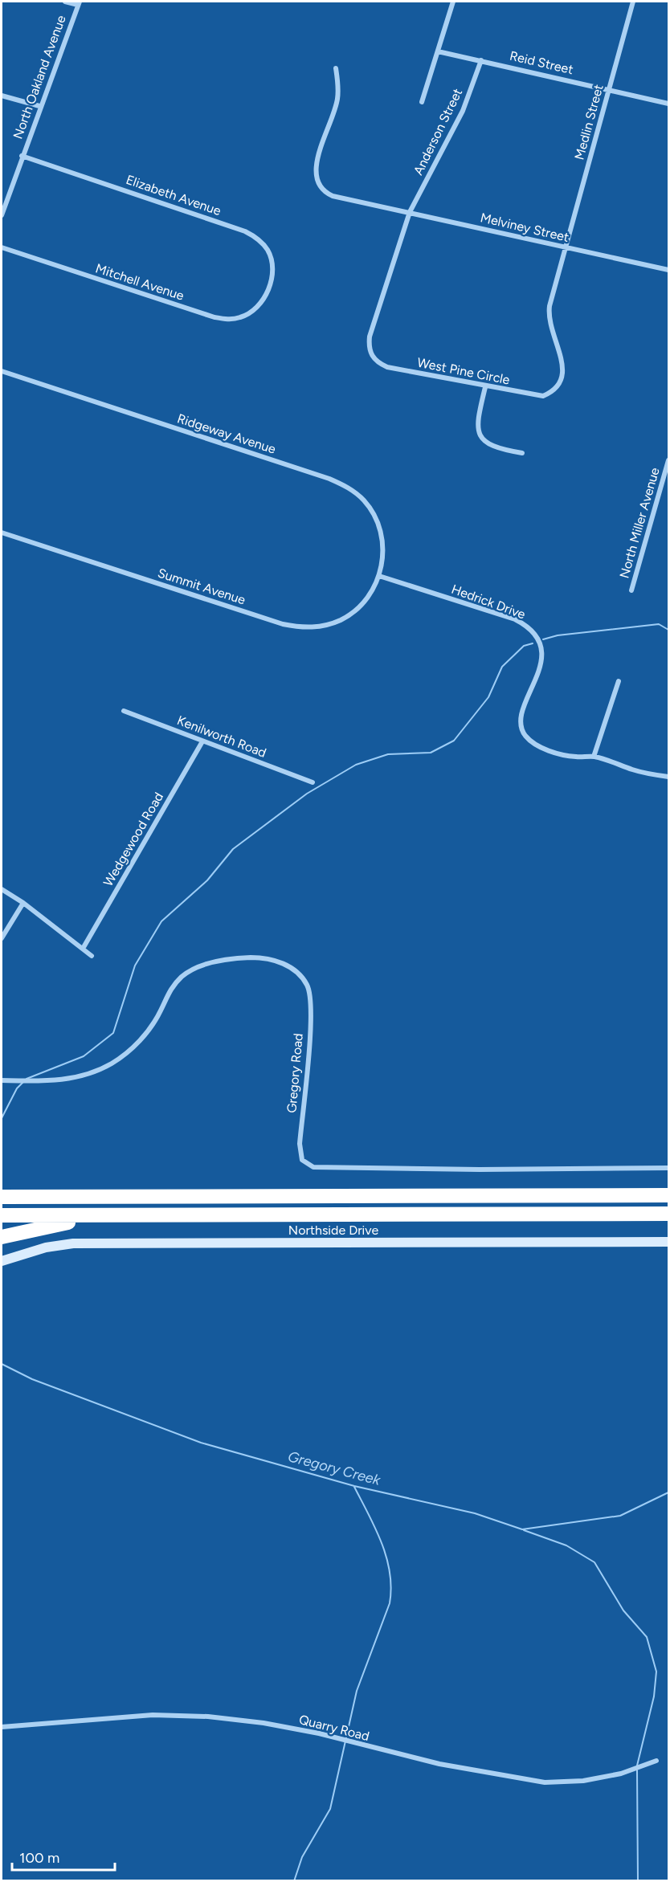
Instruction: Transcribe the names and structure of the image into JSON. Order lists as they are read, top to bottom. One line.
{"streets":{"street":["Reid Street","North Oakland Avenue","Medlin Street","Anderson Street","Elizabeth Avenue","Melviney Street","Mitchell Avenue","West Pine Circle","Ridgeway Avenue","North Miller Avenue","Summit Avenue","Hedrick Drive","Kenilworth Road","Wedgewood Road","Gregory Road","Northside Drive","Quarry Road"]},"crossings":[["Reid Street","Medlin Street"],["Reid Street","Anderson Street"],["North Oakland Avenue","Elizabeth Avenue"],["Medlin Street","Melviney Street"],["Medlin Street","West Pine Circle"],["Anderson Street","Melviney Street"],["Anderson Street","West Pine Circle"],["Elizabeth Avenue","Mitchell Avenue"],["Melviney Street","West Pine Circle"],["Ridgeway Avenue","Summit Avenue"],["Ridgeway Avenue","Hedrick Drive"],["Summit Avenue","Hedrick Drive"],["Kenilworth Road","Wedgewood Road"]],"water":["Gregory Creek"],"scale_bar":"100 m"}
